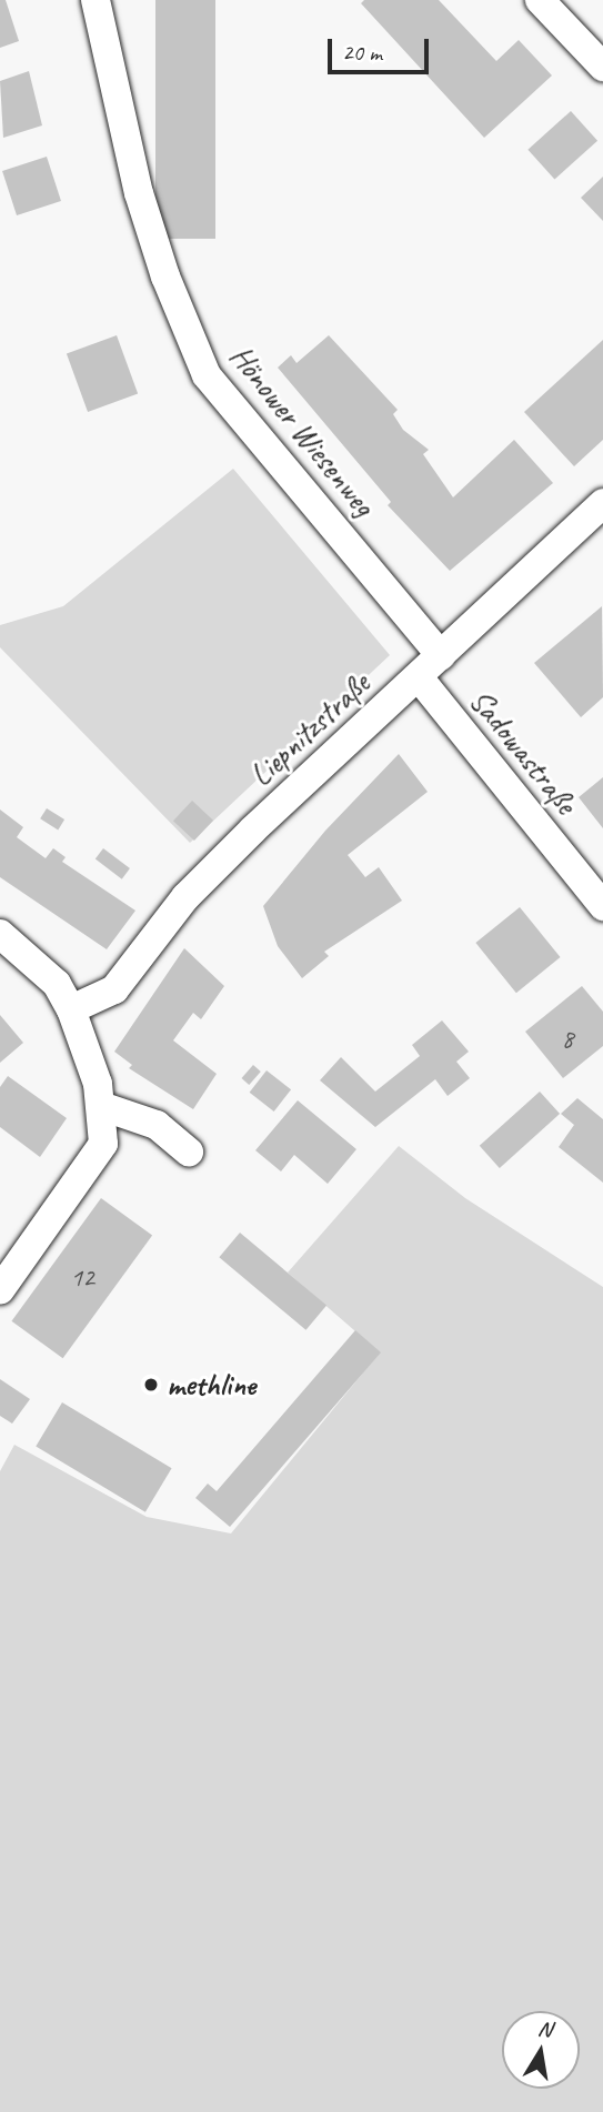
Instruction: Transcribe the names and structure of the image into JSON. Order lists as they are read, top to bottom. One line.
{"streets":{"street":["Hönower Wiesenweg","Liepnitzstraße","Sadowastraße"]},"crossings":[["Hönower Wiesenweg","Liepnitzstraße"],["Liepnitzstraße","Sadowastraße"]],"places":["methline"],"house_numbers":["8","12"],"scale_bar":"20 m","north":"top"}
